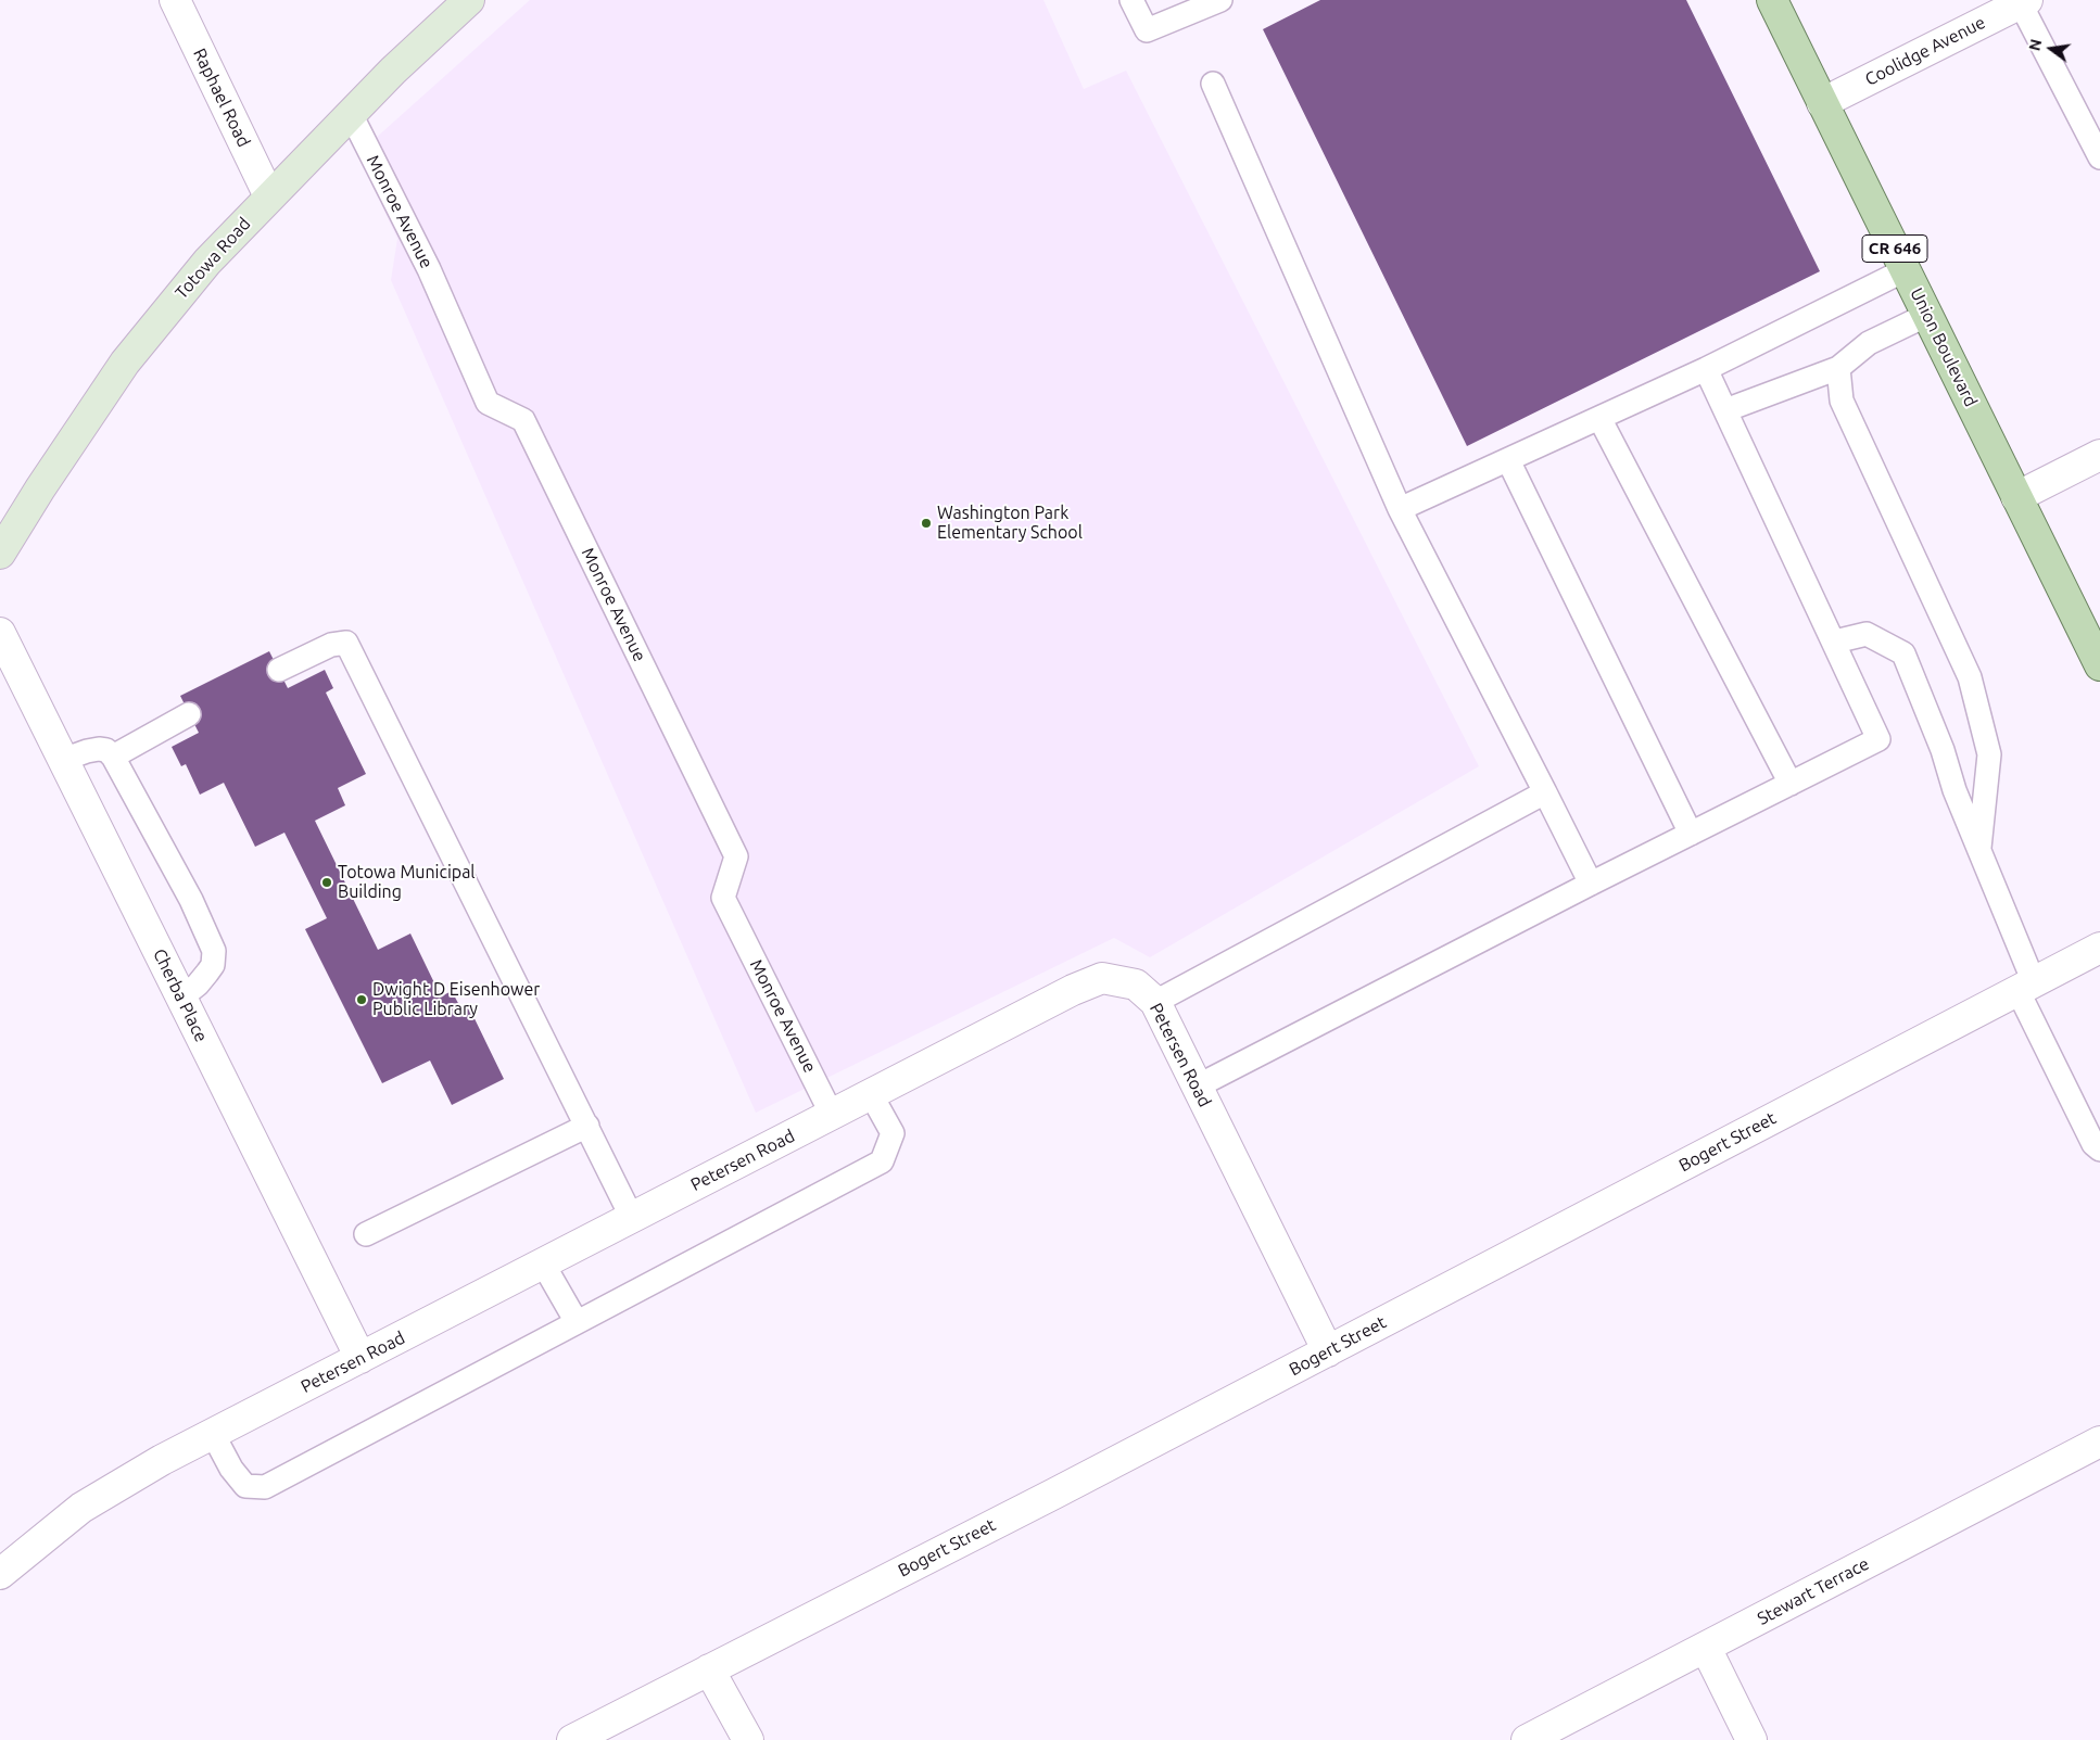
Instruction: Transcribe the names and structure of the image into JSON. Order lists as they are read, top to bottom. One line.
{"streets":{"main road":["CR 646","Totowa Road","Union Boulevard"],"street":["Coolidge Avenue","Raphael Road","Cherba Place","Petersen Road","Bogert Street","Stewart Terrace"],"lane":["Monroe Avenue"]},"crossings":[["Coolidge Avenue","Union Boulevard"],["Raphael Road","Totowa Road"],["Monroe Avenue","Totowa Road"],["Monroe Avenue","Petersen Road"],["Cherba Place","Petersen Road"],["Petersen Road","Bogert Street"]],"places":["Washington Park Elementary School","Totowa Municipal Building","Dwight D Eisenhower Public Library"],"north":"left"}
